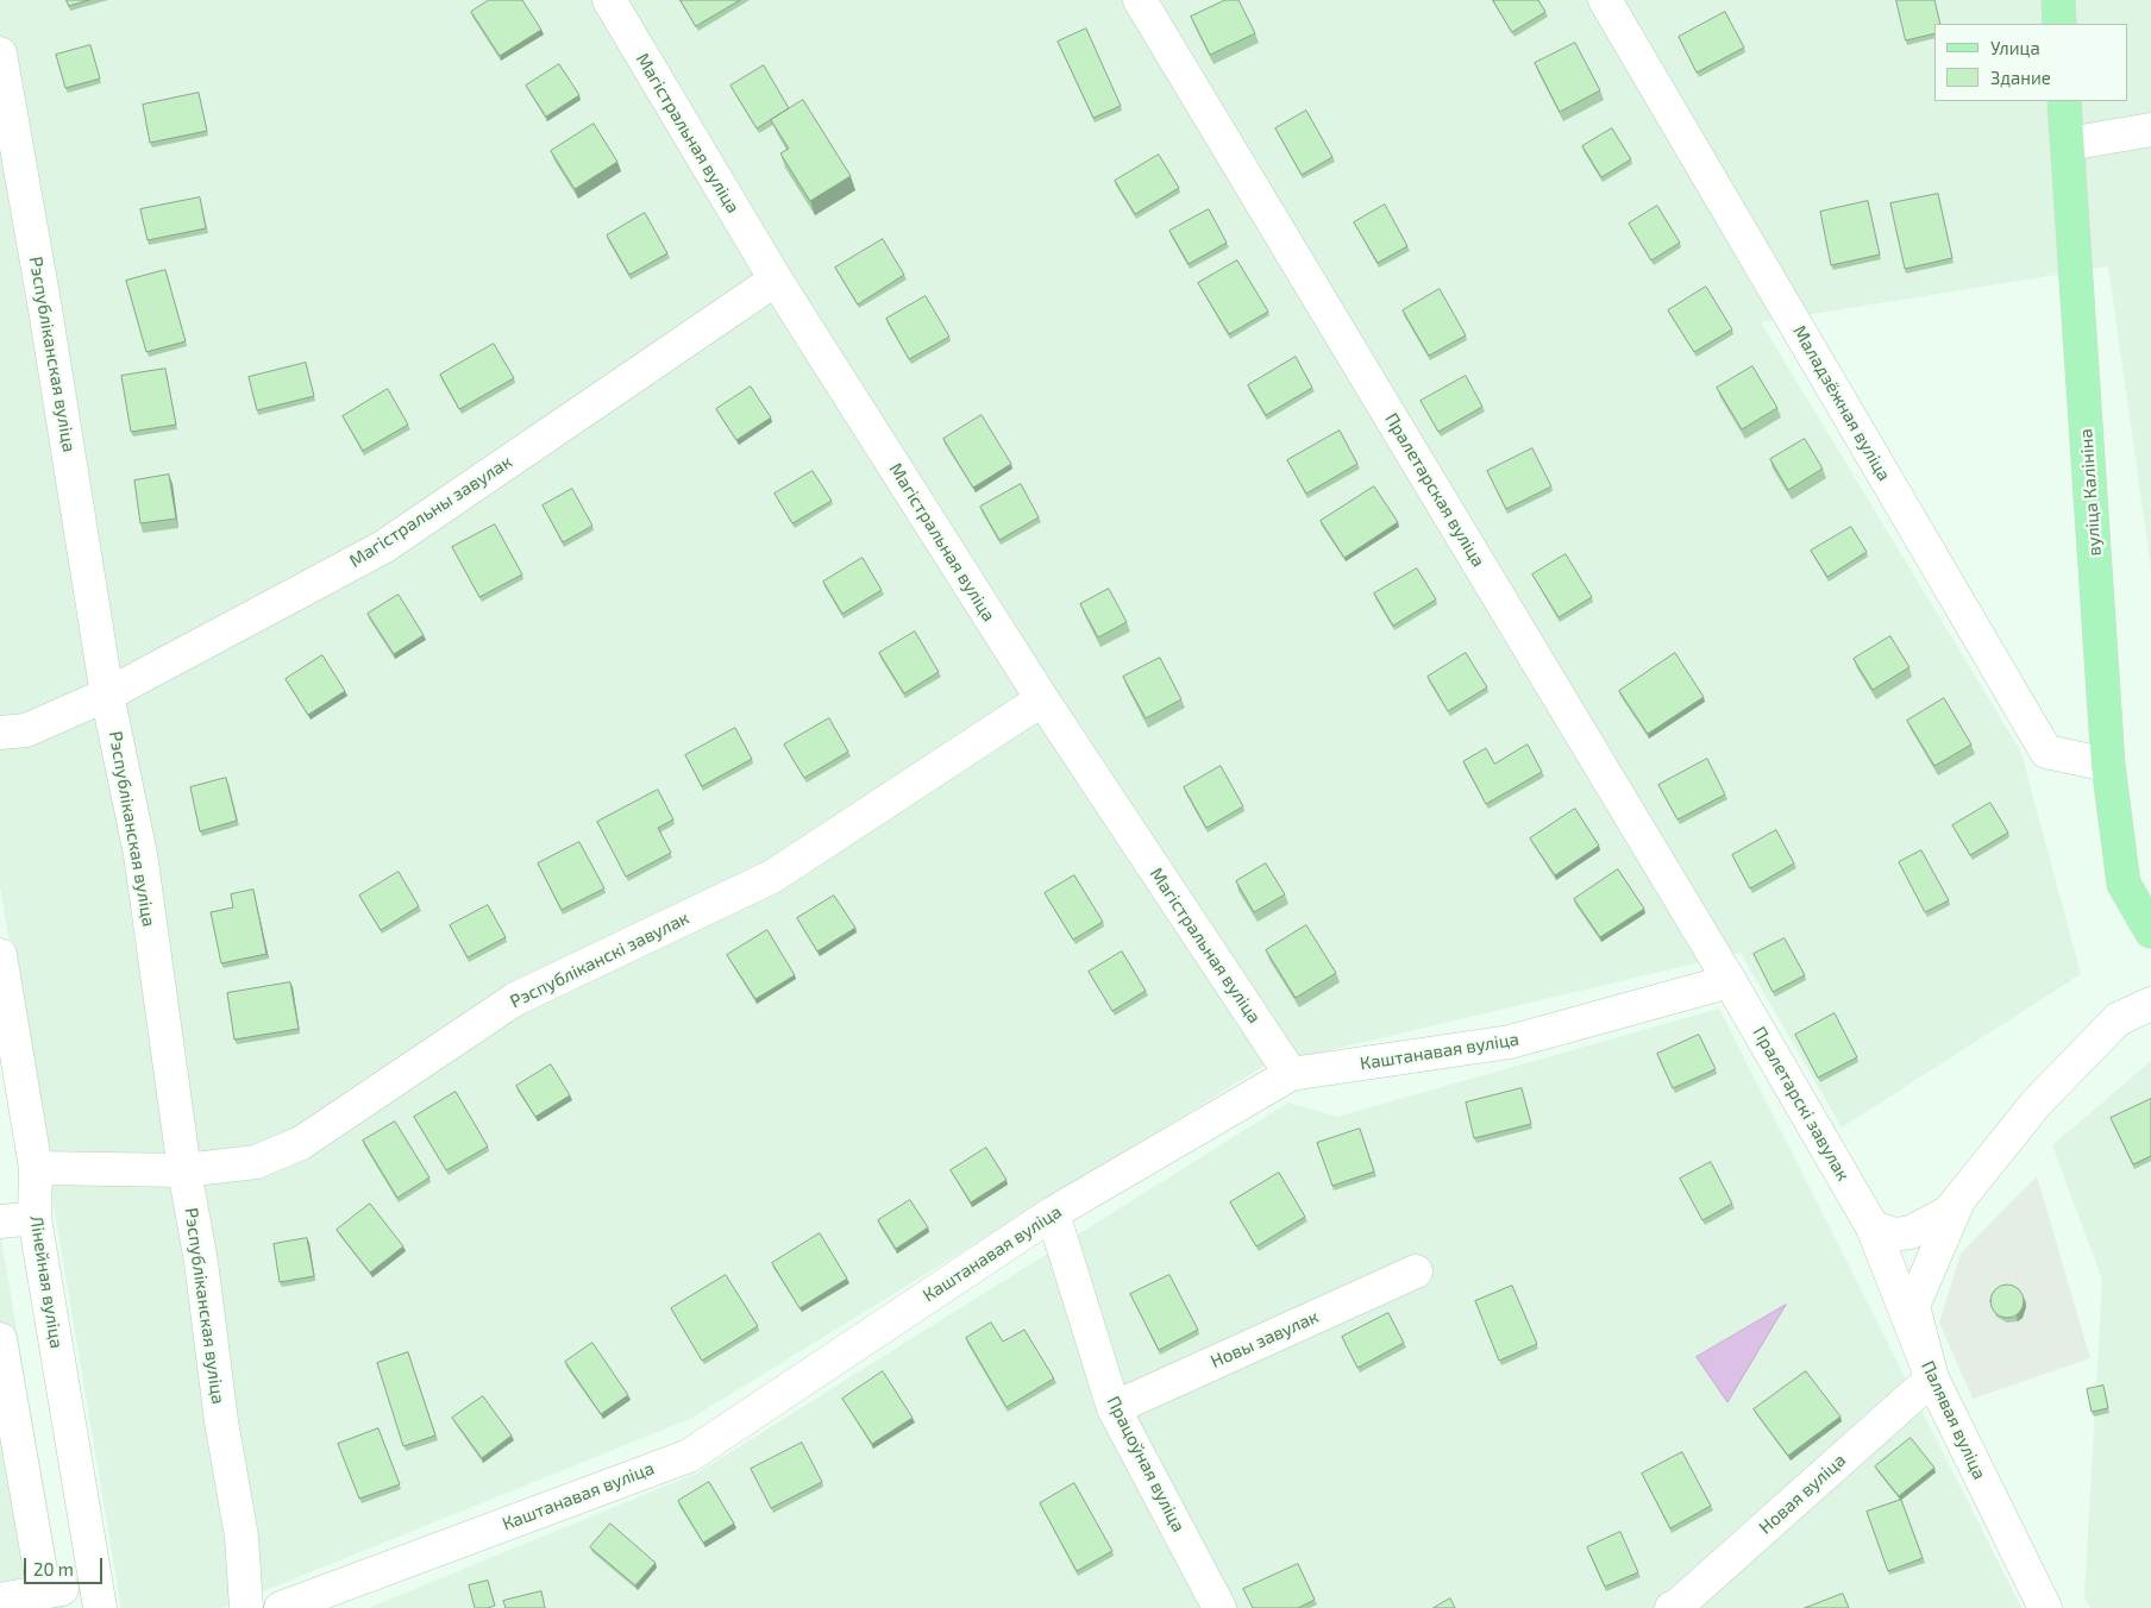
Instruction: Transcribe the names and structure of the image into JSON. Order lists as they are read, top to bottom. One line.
{"streets":{"main road":["вуліца Калініна"],"street":["Магістральная вуліца","Рэспубліканская вуліца","Маладзёжная вуліца","Пралетарская вуліца","Магістральны завулак","Рэспубліканскі завулак","Каштанавая вуліца","Пралетарскі завулак","Лінейная вуліца","Новы завулак","Палявая вуліца","Працоўная вуліца","Новая вуліца"]},"crossings":[["Магістральная вуліца","Магістральны завулак"],["Магістральная вуліца","Рэспубліканскі завулак"],["Магістральная вуліца","Каштанавая вуліца"],["Рэспубліканская вуліца","Магістральны завулак"],["Рэспубліканская вуліца","Рэспубліканскі завулак"],["Маладзёжная вуліца","вуліца Калініна"],["Пралетарская вуліца","Каштанавая вуліца"],["Пралетарская вуліца","Пралетарскі завулак"],["Рэспубліканскі завулак","Лінейная вуліца"],["Каштанавая вуліца","Пралетарскі завулак"],["Каштанавая вуліца","Працоўная вуліца"],["Пралетарскі завулак","Палявая вуліца"],["Новы завулак","Працоўная вуліца"],["Палявая вуліца","Новая вуліца"]],"legend":["Улица","Здание"],"scale_bar":"20 m"}
